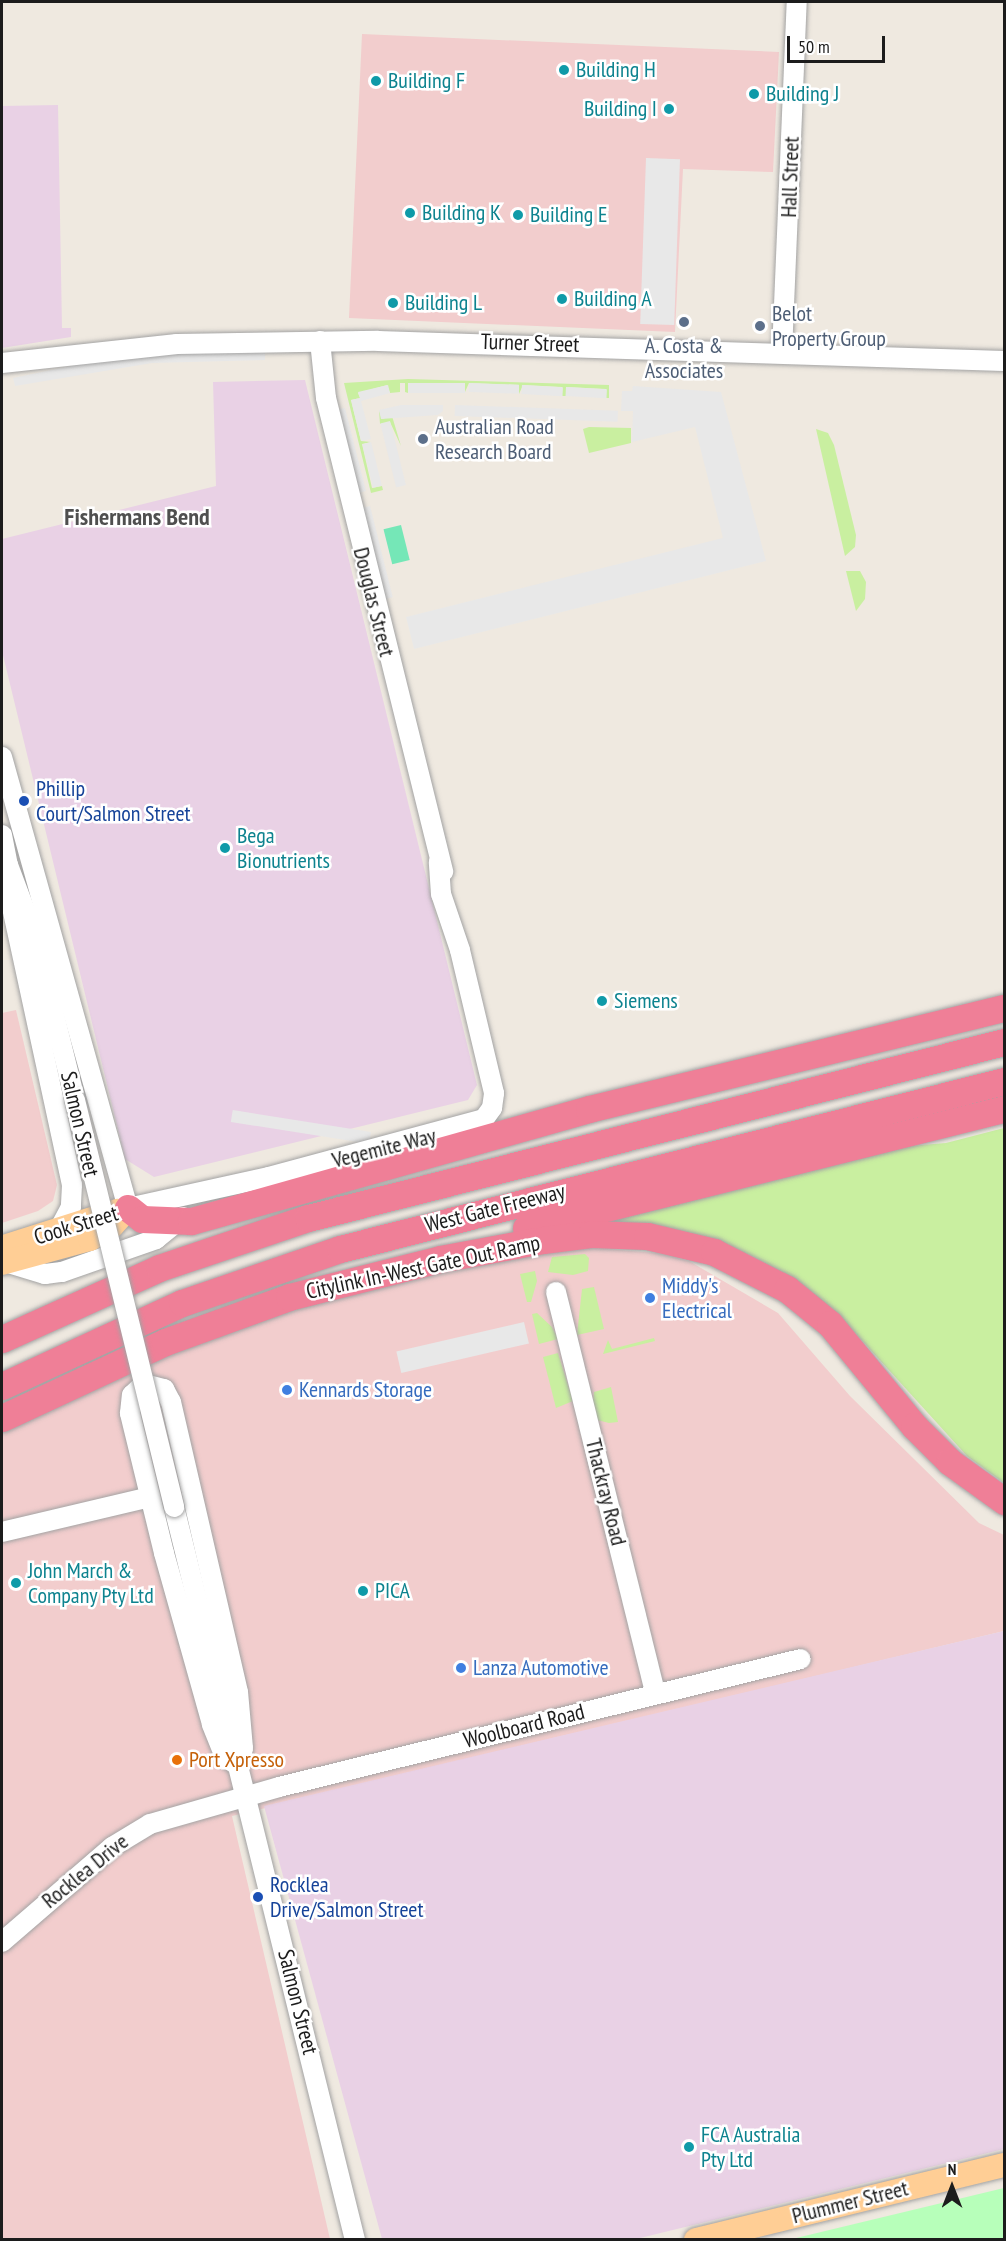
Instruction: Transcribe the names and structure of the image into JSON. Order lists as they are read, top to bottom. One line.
{"streets":{"highway":["West Gate Freeway","Citylink In-West Gate Out Ramp"],"main road":["Cook Street","Plummer Street"],"street":["Hall Street","Turner Street","Douglas Street","Salmon Street","Vegemite Way","Thackray Road","Woolboard Road","Rocklea Drive"]},"crossings":[["Hall Street","Turner Street"],["Turner Street","Douglas Street"],["Douglas Street","Vegemite Way"],["Salmon Street","Vegemite Way"],["Salmon Street","Cook Street"],["Salmon Street","Woolboard Road"],["Salmon Street","Rocklea Drive"],["Vegemite Way","Cook Street"],["Thackray Road","Woolboard Road"],["Woolboard Road","Rocklea Drive"]],"districts":["Fishermans Bend"],"places":["Building H","Building F","Building J","Building I","Building K","Building E","Building A","Building L","A. Costa & Associates","Belot Property Group","Australian Road Research Board","Phillip Court/Salmon Street","Bega Bionutrients","Siemens","Middy's Electrical","Kennards Storage","John March & Company Pty Ltd","PICA","Lanza Automotive","Port Xpresso","Rocklea Drive/Salmon Street","FCA Australia Pty Ltd"],"scale_bar":"50 m","north":"top"}
